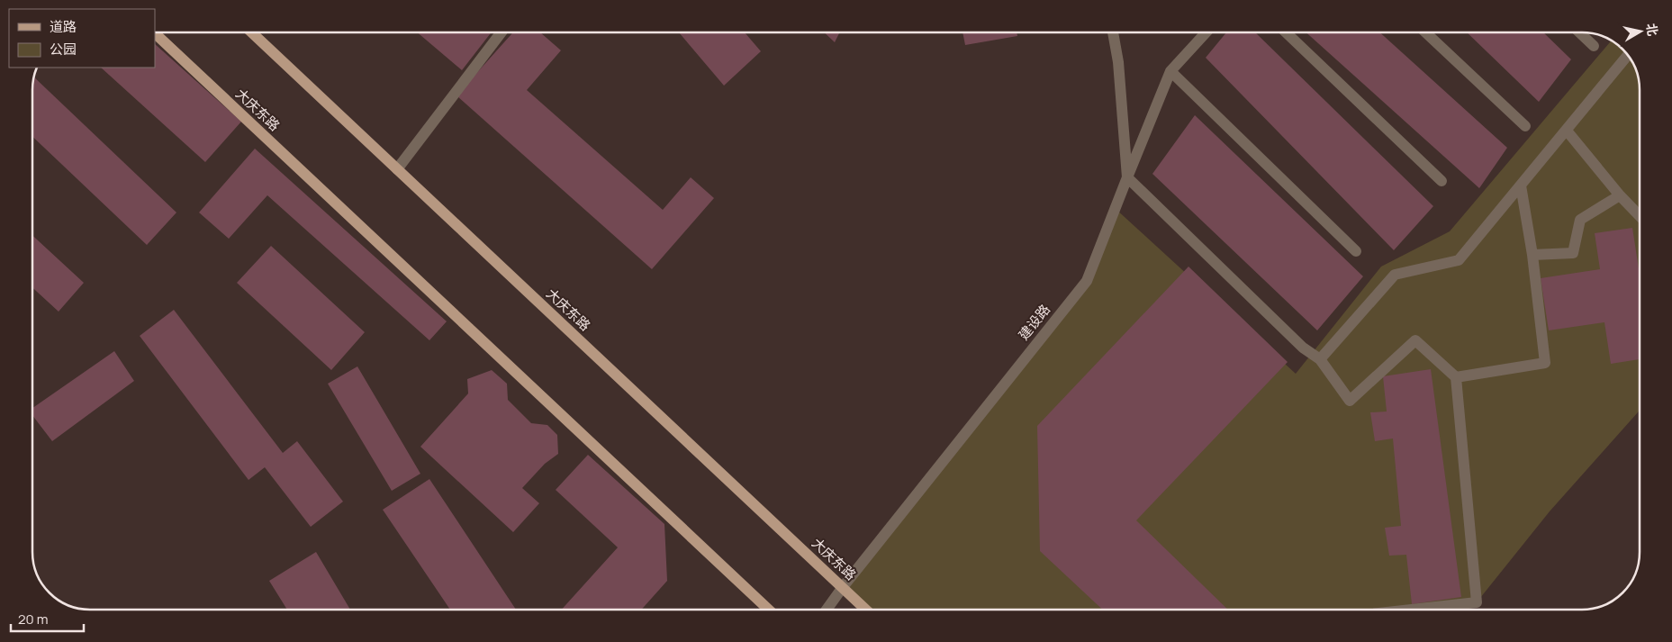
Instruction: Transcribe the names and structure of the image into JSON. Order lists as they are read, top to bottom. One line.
{"streets":{"main road":["大庆东路"],"street":["建设路"]},"crossings":[["大庆东路","建设路"]],"legend":["道路","公园"],"scale_bar":"20 m","north":"right"}
